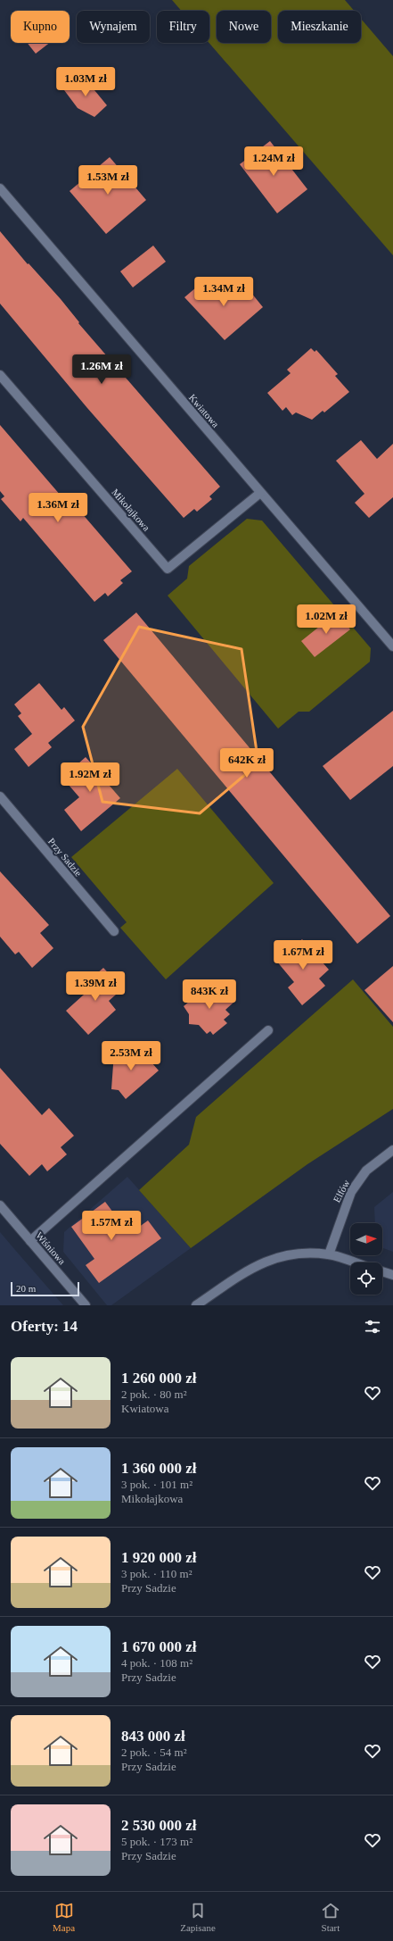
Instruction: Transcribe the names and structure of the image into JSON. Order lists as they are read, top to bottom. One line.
{"streets":{"street":["Kwiatowa","Mikołajkowa","Przy Sadzie","Elfów","Wiśniowa"]},"crossings":[["Kwiatowa","Mikołajkowa"]],"scale_bar":"20 m","north":"right","page":{"chip":["Kupno","Wynajem","Filtry","Nowe","Mieszkanie"],"price":["1.03M zł","1.24M zł","1.53M zł","1.34M zł","1.26M zł","1.36M zł","1.02M zł","642K zł","1.92M zł","1.67M zł","1.39M zł","843K zł","2.53M zł","1.57M zł"],"scale":"20 m","heading":"Oferty: 14","list":[{"name":"1 260 000 zł","note":"2 pok. · 80 m² · Kwiatowa"},{"name":"1 360 000 zł","note":"3 pok. · 101 m² · Mikołajkowa"},{"name":"1 920 000 zł","note":"3 pok. · 110 m² · Przy Sadzie"},{"name":"1 670 000 zł","note":"4 pok. · 108 m² · Przy Sadzie"},{"name":"843 000 zł","note":"2 pok. · 54 m² · Przy Sadzie"},{"name":"2 530 000 zł","note":"5 pok. · 173 m² · Przy Sadzie"}],"tabs":["Mapa","Zapisane","Start"]}}
